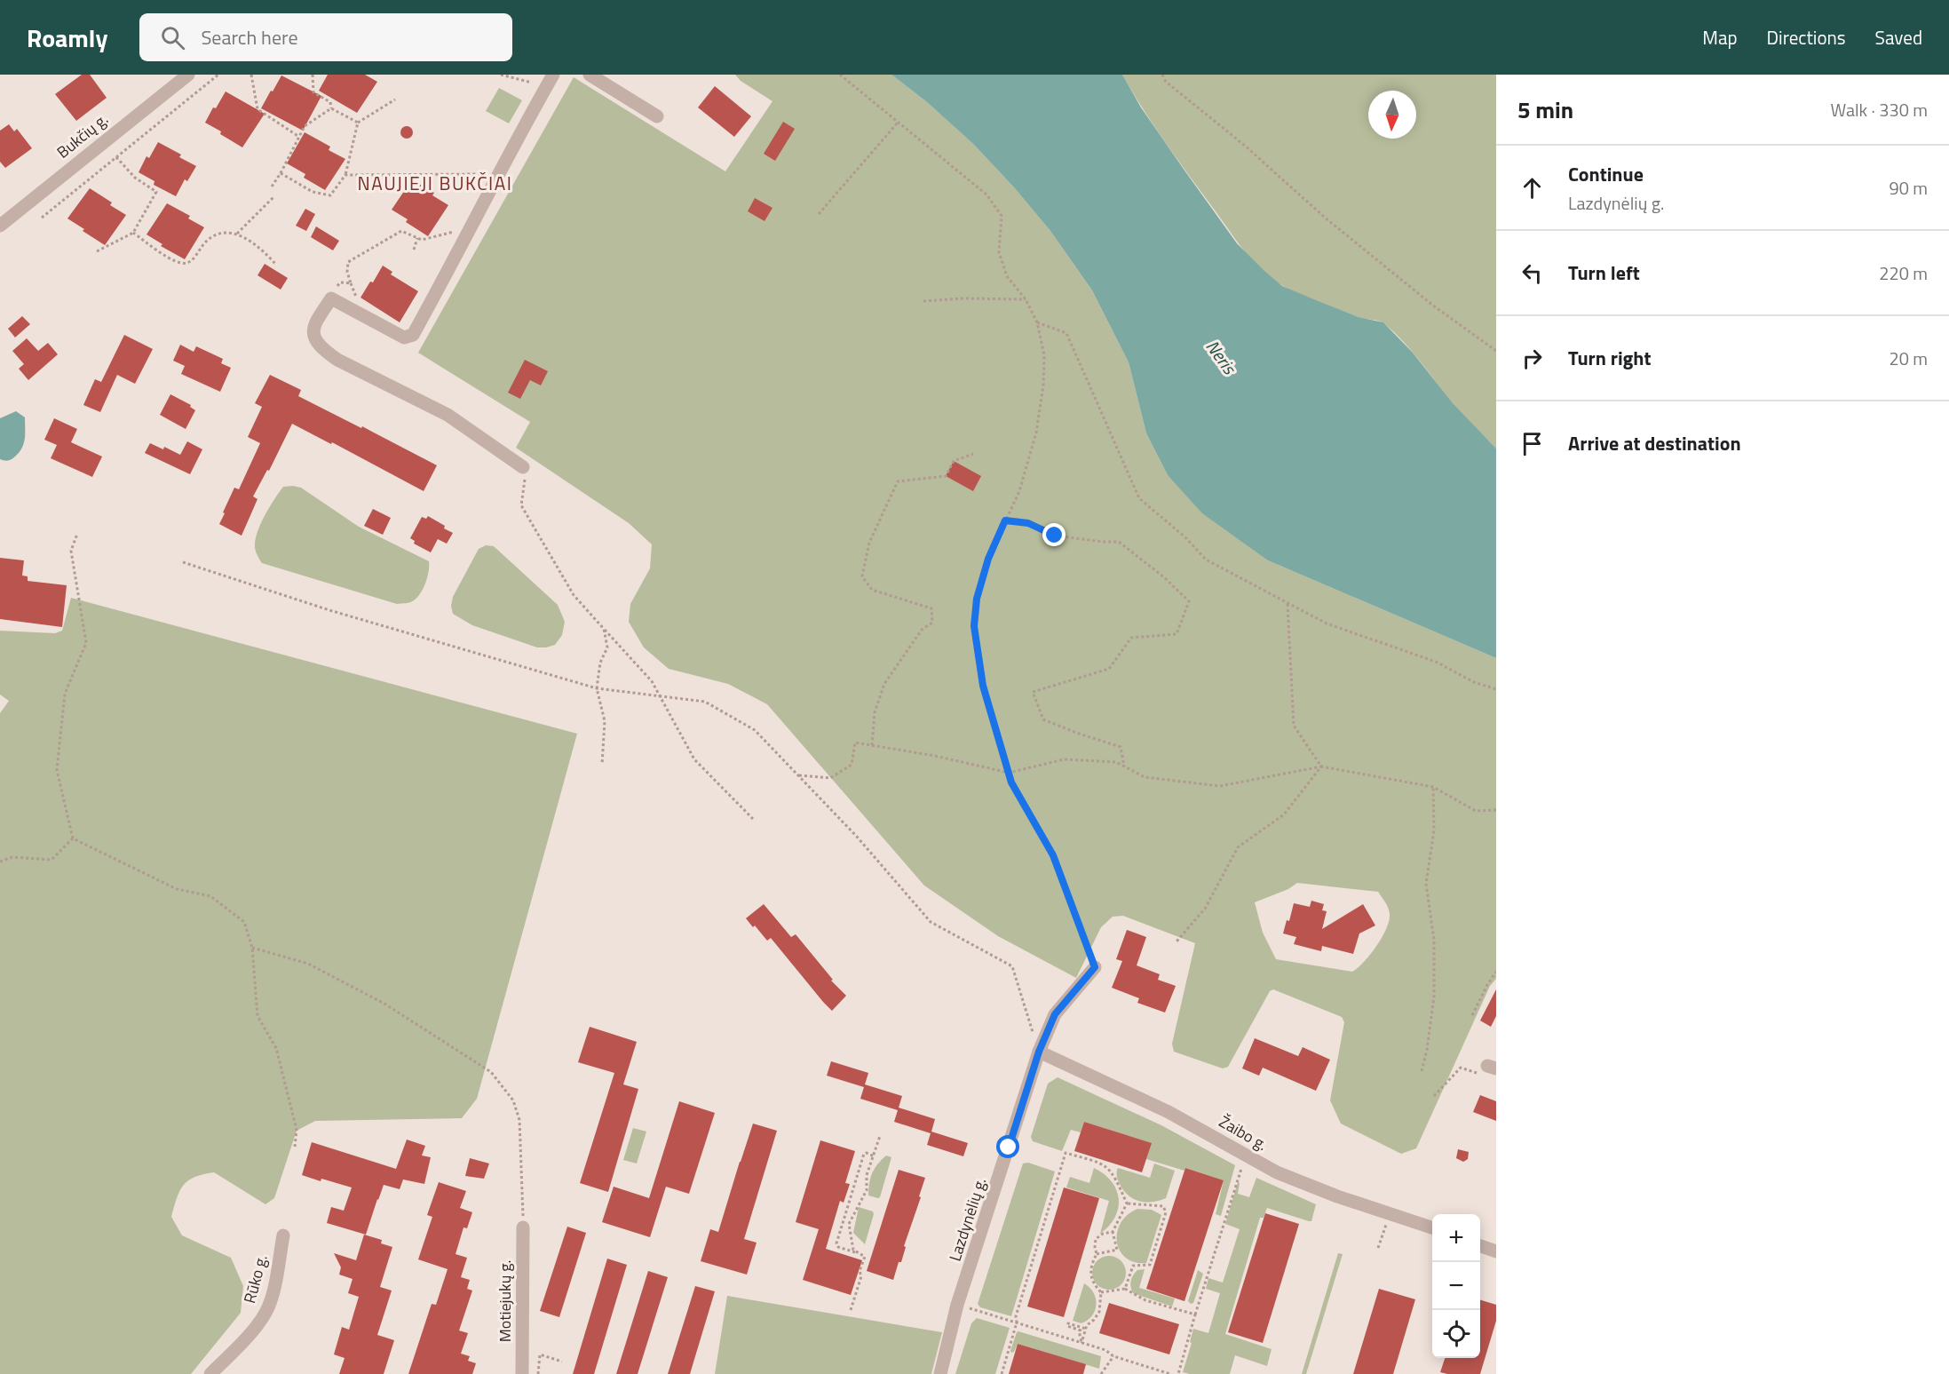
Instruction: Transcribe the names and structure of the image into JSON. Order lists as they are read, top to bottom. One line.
{"streets":{"street":["Bukčių g.","Žaibo g.","Lazdynėlių g.","Rūko g.","Motiejukų g."]},"crossings":[["Žaibo g.","Lazdynėlių g."]],"districts":["NAUJIEJI BUKČIAI"],"water":["Neris"],"north":"bottom","page":{"header":"Roamly","search":"Search here","nav":["Map","Directions","Saved"],"heading":["5 min","Walk · 330 m"],"list":[["Continue","Lazdynėlių g.","90 m"],["Turn left","220 m"],["Turn right","20 m"],"Arrive at destination"],"map_buttons":["+","−"]}}
